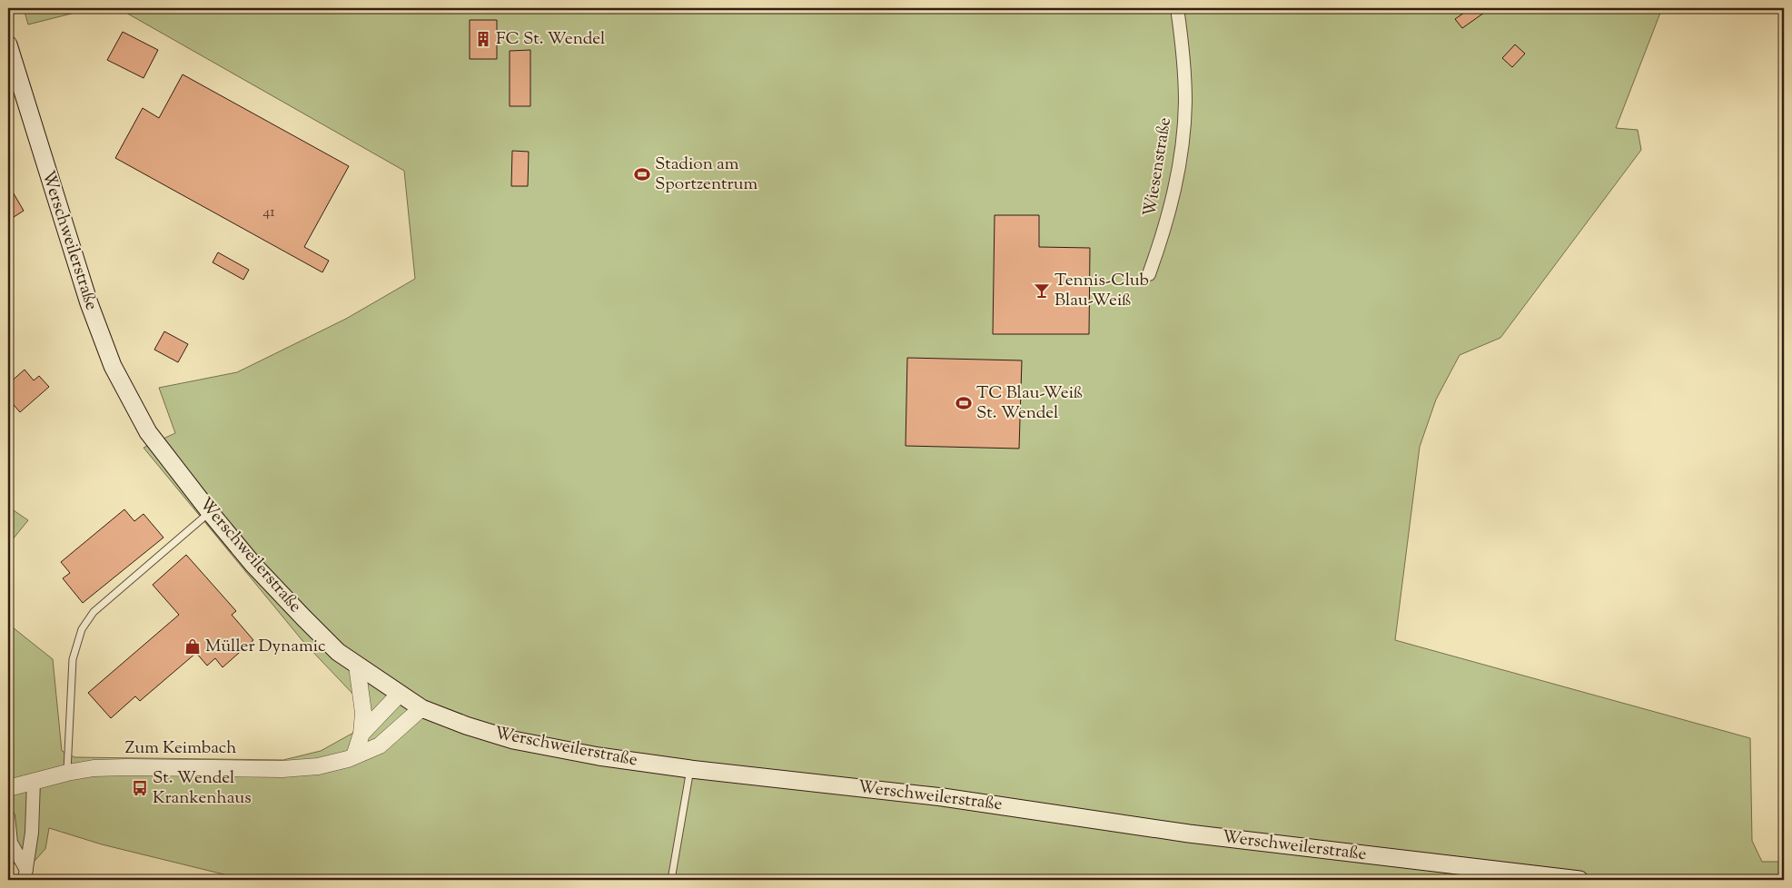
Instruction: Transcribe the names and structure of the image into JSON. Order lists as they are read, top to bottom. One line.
{"streets":{"main road":["Werschweilerstraße"],"street":["Wiesenstraße","Zum Keimbach"]},"crossings":[["Werschweilerstraße","Zum Keimbach"]],"places":{"building":["FC St. Wendel"],"sports":["Stadion am Sportzentrum","TC Blau-Weiß St. Wendel"],"bar":["Tennis-Club Blau-Weiß"],"shop":["Müller Dynamic"],"bus stop":["St. Wendel Krankenhaus"]},"house_numbers":["41"]}
